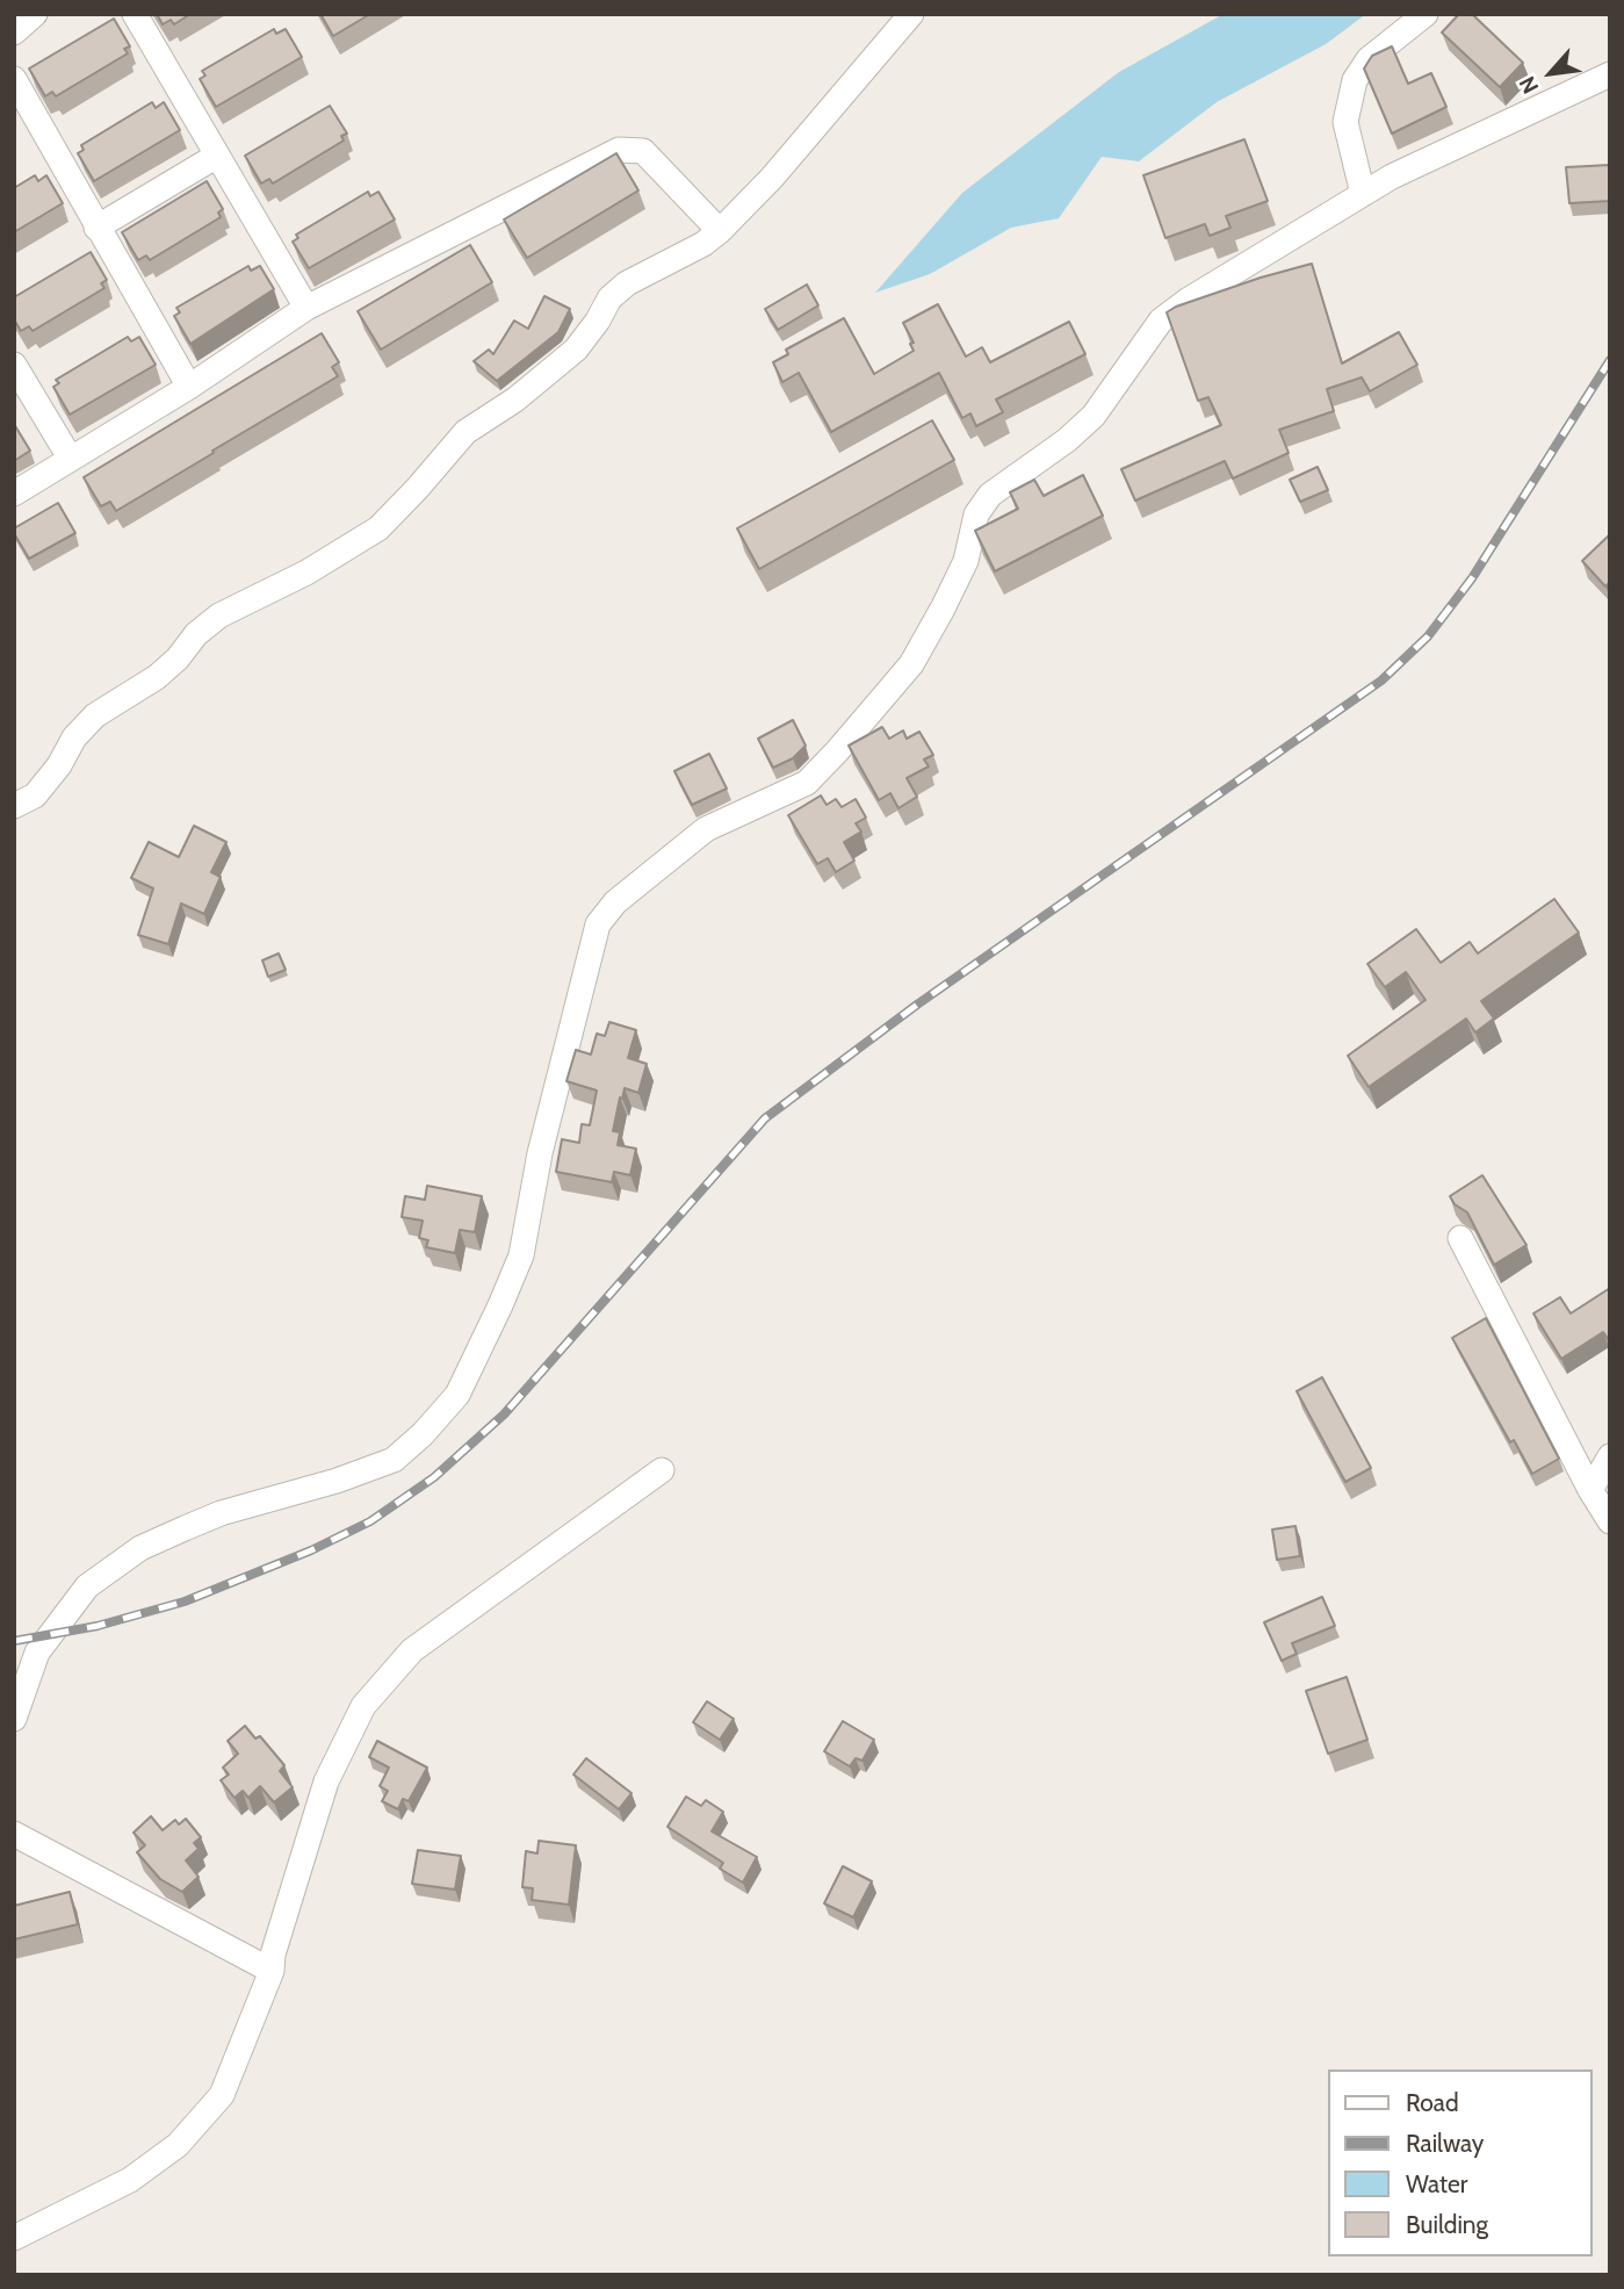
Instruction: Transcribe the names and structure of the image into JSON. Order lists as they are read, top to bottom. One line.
{"legend":["Road","Railway","Water","Building"],"north":"bottom left"}
